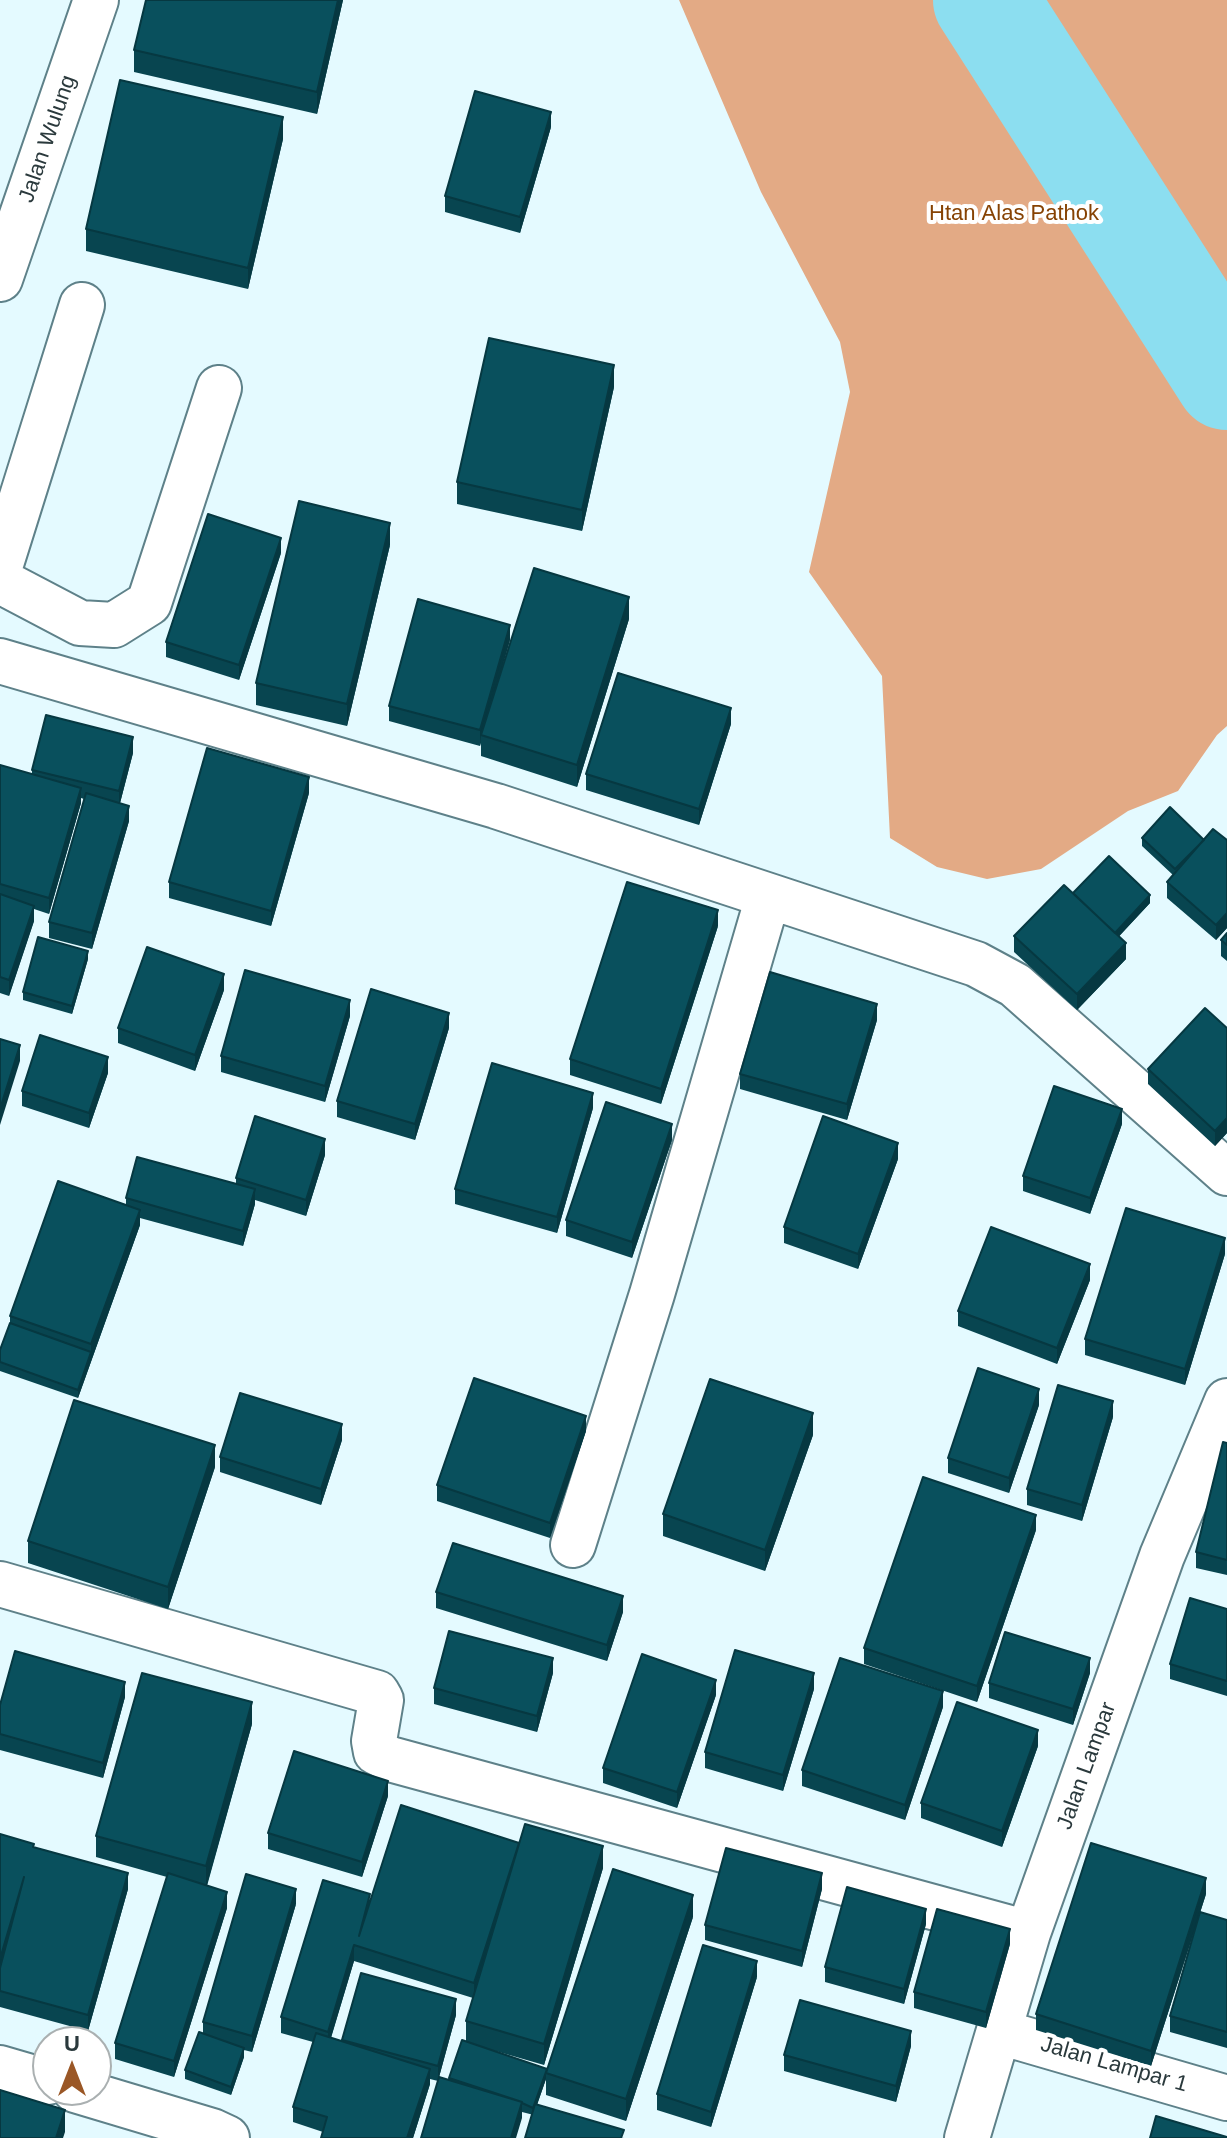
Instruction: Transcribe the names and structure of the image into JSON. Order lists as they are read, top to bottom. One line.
{"streets":{"street":["Jalan Wulung","Jalan Lampar","Jalan Lampar 1"]},"crossings":[["Jalan Lampar","Jalan Lampar 1"]],"parks":["Htan Alas Pathok"],"north":"top"}
